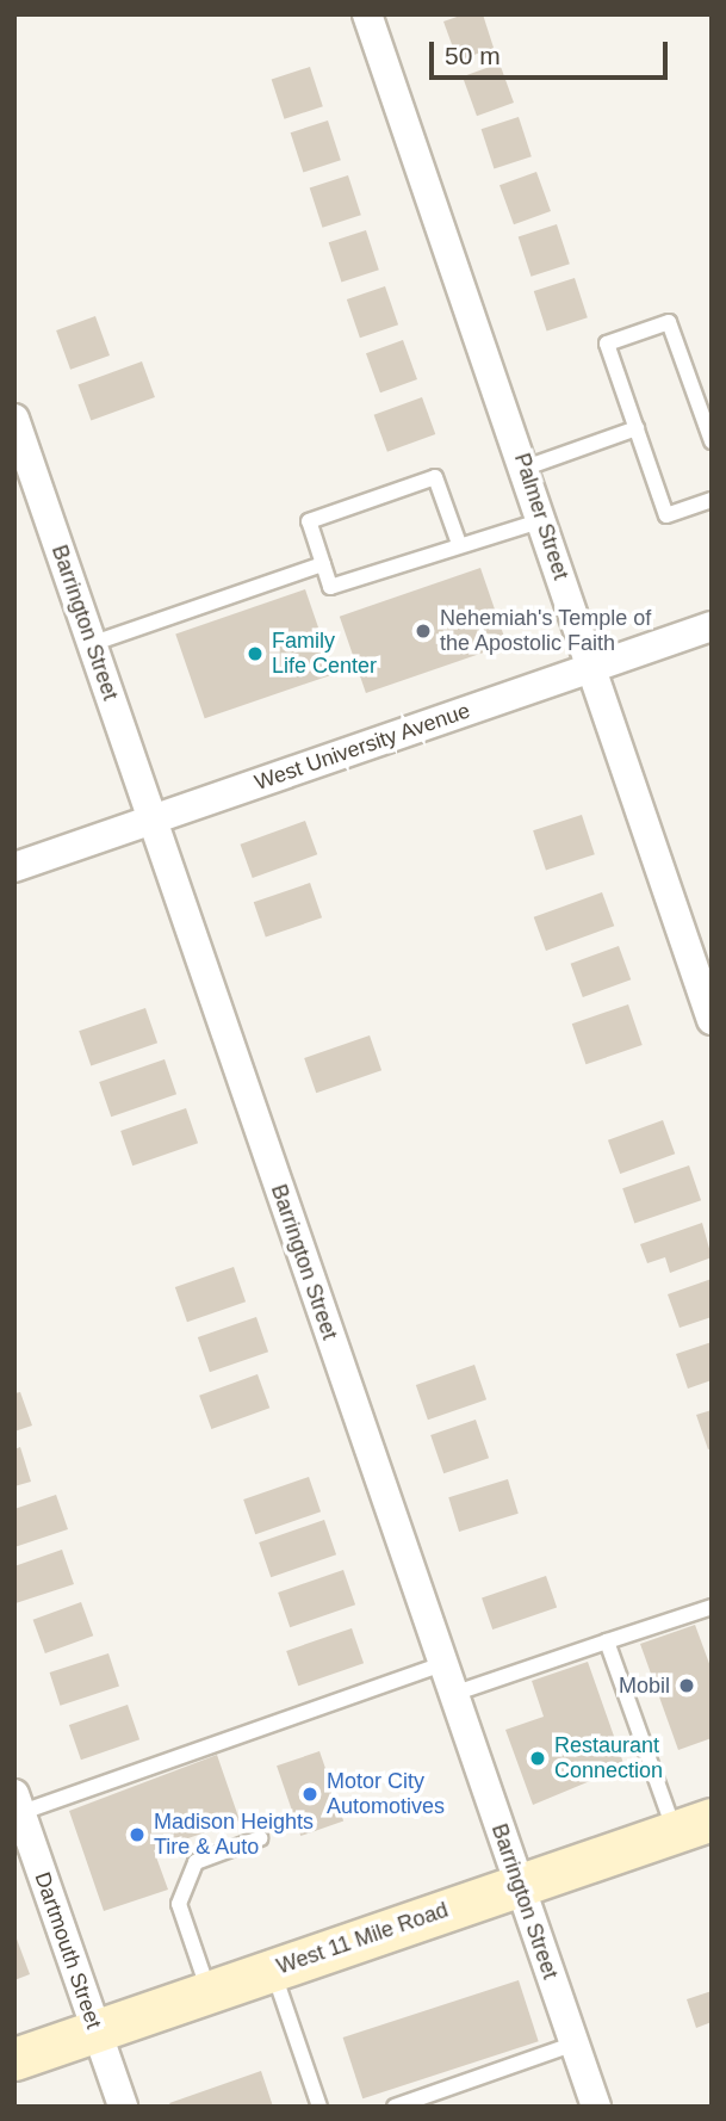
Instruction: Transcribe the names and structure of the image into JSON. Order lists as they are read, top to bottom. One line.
{"streets":{"main road":["West 11 Mile Road"],"street":["Palmer Street","Barrington Street","West University Avenue","Dartmouth Street"]},"crossings":[["Palmer Street","West University Avenue"],["Barrington Street","West University Avenue"],["Barrington Street","West 11 Mile Road"],["West 11 Mile Road","Dartmouth Street"]],"places":["Nehemiah's Temple of the Apostolic Faith","Family Life Center","Mobil","Restaurant Connection","Motor City Automotives","Madison Heights Tire & Auto"],"scale_bar":"50 m"}
